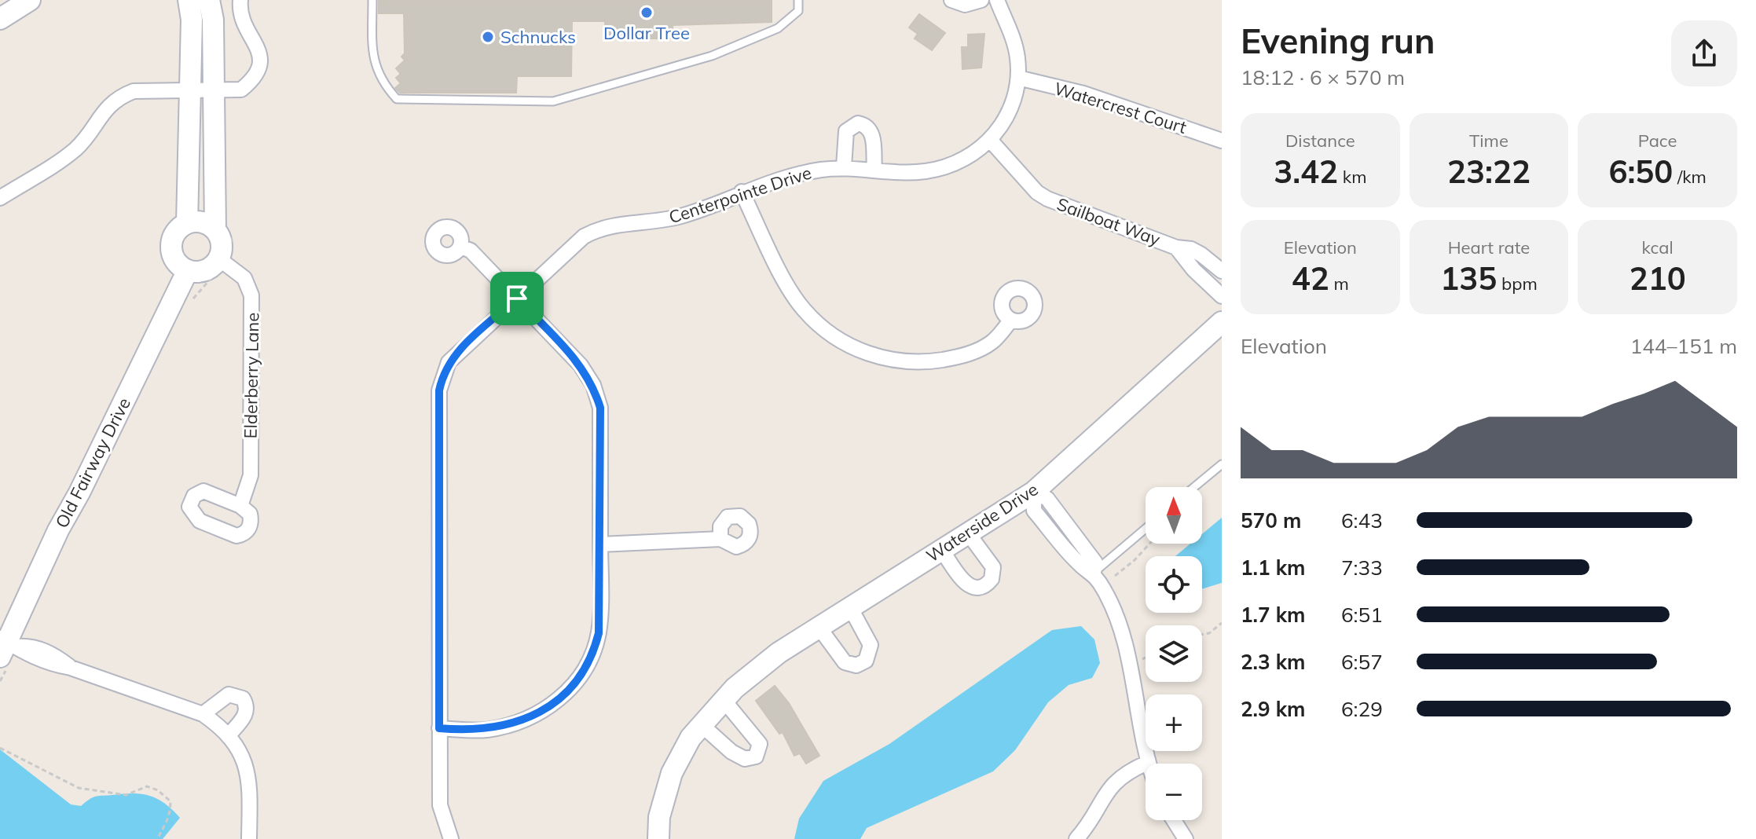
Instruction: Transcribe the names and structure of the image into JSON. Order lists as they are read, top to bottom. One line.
{"streets":{"street":["Watercrest Court","Centerpointe Drive","Sailboat Way","Elderberry Lane","Old Fairway Drive","Waterside Drive"]},"crossings":[["Watercrest Court","Centerpointe Drive"],["Centerpointe Drive","Sailboat Way"],["Elderberry Lane","Old Fairway Drive"]],"places":["Dollar Tree","Schnucks"],"north":"top","page":{"heading":["Evening run","18:12 · 6 × 570 m"],"stats":[["Distance","3.42 km"],["Time","23:22"],["Pace","6:50 /km"],["Elevation","42 m"],["Heart rate","135 bpm"],["kcal","210"]],"chart":["Elevation","144–151 m"],"map_buttons":["+","−"],"list":[{"name":"570 m","note":"6:43"},{"name":"1.1 km","note":"7:33"},{"name":"1.7 km","note":"6:51"},{"name":"2.3 km","note":"6:57"},{"name":"2.9 km","note":"6:29"}]}}
